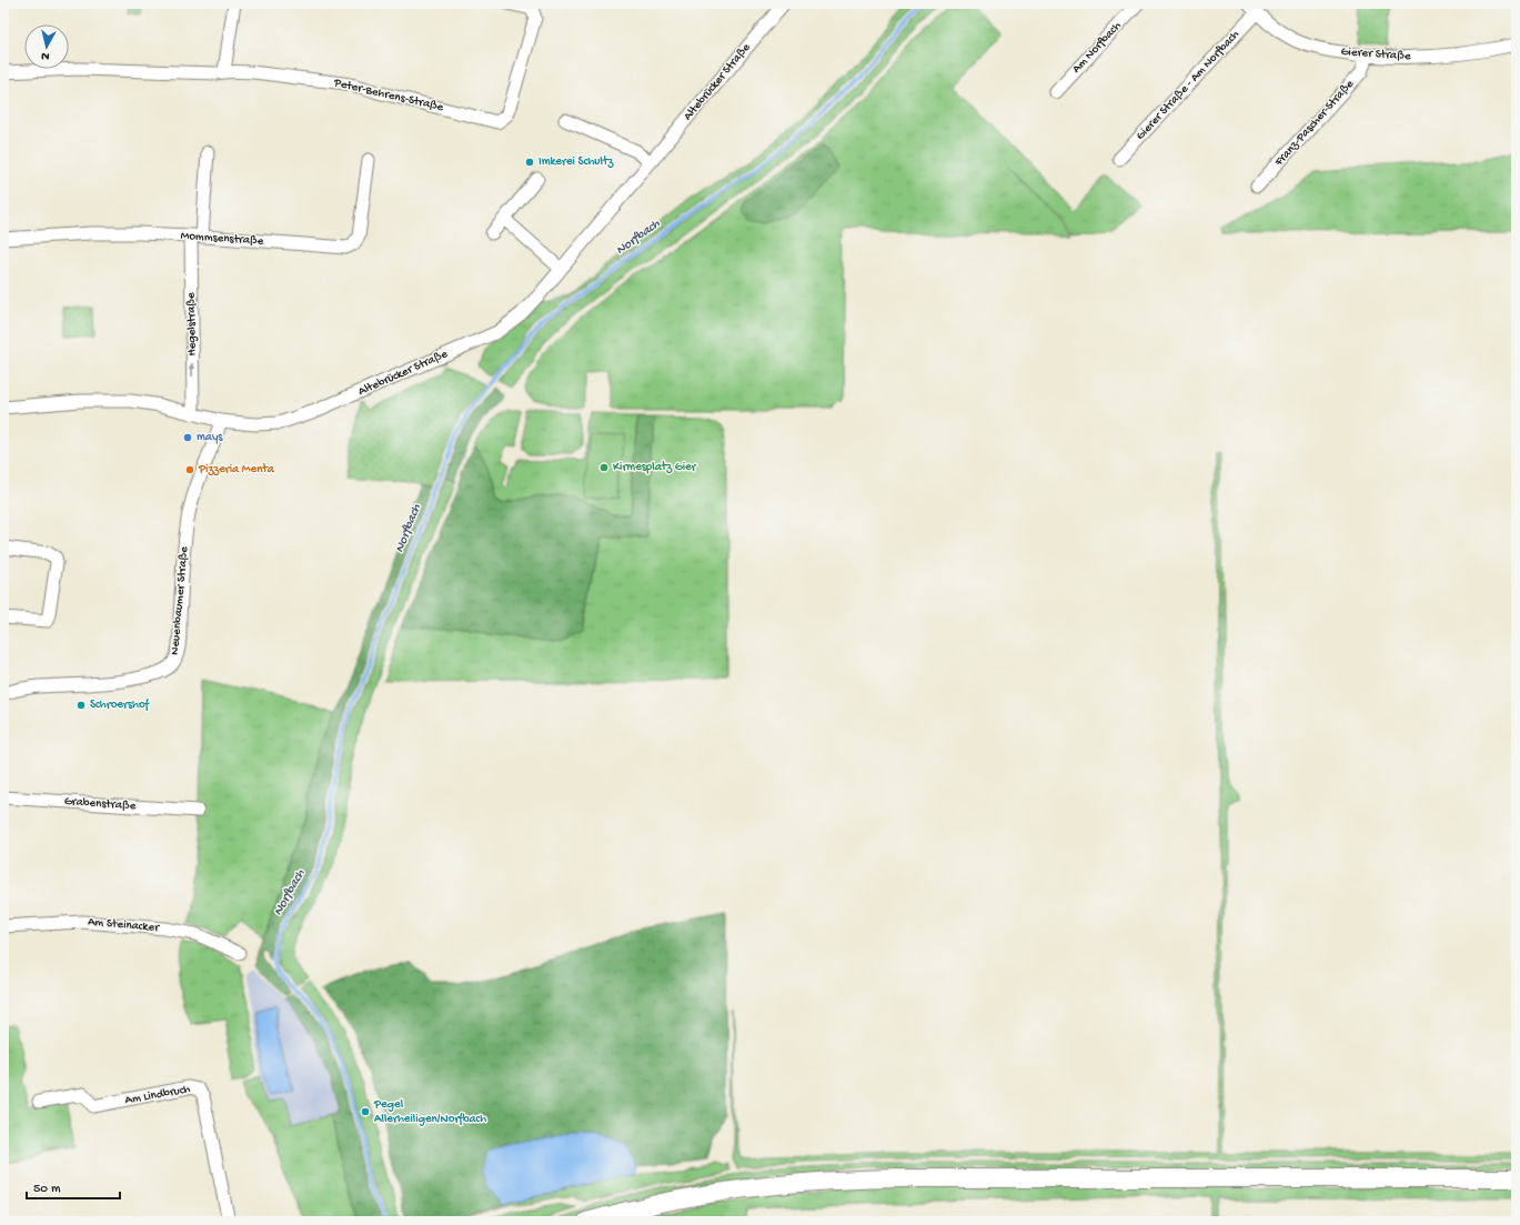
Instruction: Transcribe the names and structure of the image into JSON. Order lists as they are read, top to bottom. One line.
{"streets":{"street":["Am Norfbach","Gierer Straße","Altebrücker Straße","Gierer Straße - Am Norfbach","Peter-Behrens-Straße","Franz-Pascher-Straße","Mommsenstraße","Hegelstraße","Neuenbaumer Straße","Grabenstraße","Am Steinacker","Am Lindbruch"]},"crossings":[["Gierer Straße","Gierer Straße - Am Norfbach"],["Gierer Straße","Franz-Pascher-Straße"],["Altebrücker Straße","Hegelstraße"],["Altebrücker Straße","Neuenbaumer Straße"],["Mommsenstraße","Hegelstraße"]],"one_way":["Hegelstraße"],"water":["Norfbach"],"places":["Imkerei Schultz","mays","Kirmesplatz Gier","Pizzeria Menta","Schroershof","Pegel Allerheiligen/Norfbach"],"scale_bar":"50 m","north":"bottom"}
